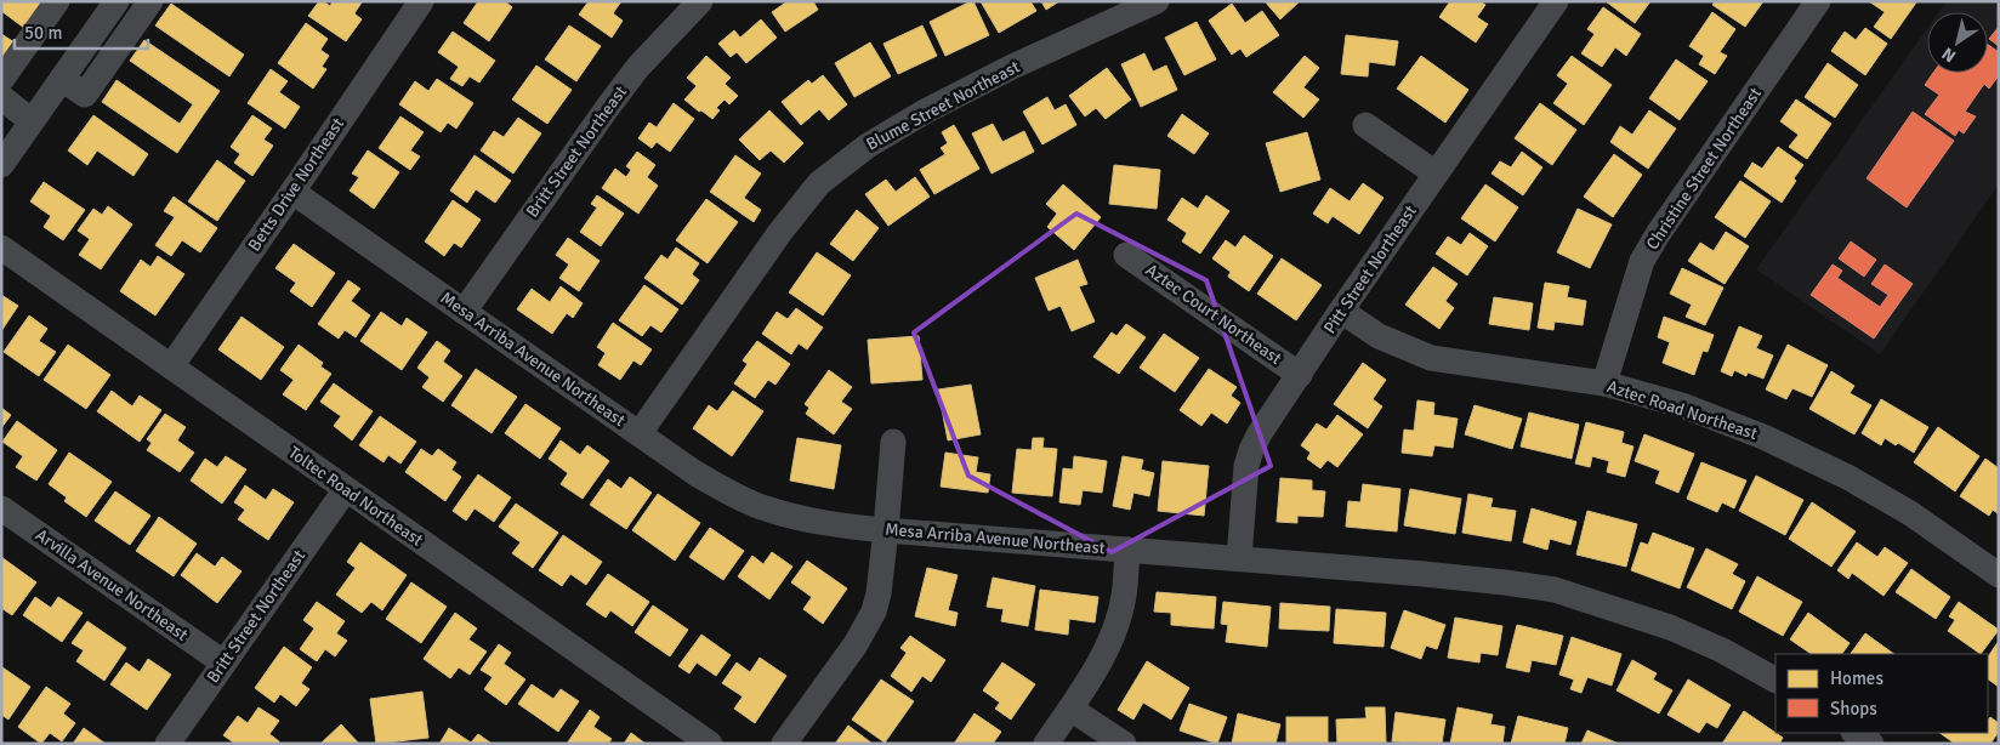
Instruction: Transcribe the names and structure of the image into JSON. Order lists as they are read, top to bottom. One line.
{"streets":{"street":["Blume Street Northeast","Britt Street Northeast","Christine Street Northeast","Betts Drive Northeast","Pitt Street Northeast","Aztec Court Northeast","Mesa Arriba Avenue Northeast","Aztec Road Northeast","Toltec Road Northeast","Arvilla Avenue Northeast"]},"crossings":[["Blume Street Northeast","Mesa Arriba Avenue Northeast"],["Britt Street Northeast","Mesa Arriba Avenue Northeast"],["Britt Street Northeast","Toltec Road Northeast"],["Britt Street Northeast","Arvilla Avenue Northeast"],["Christine Street Northeast","Aztec Road Northeast"],["Betts Drive Northeast","Mesa Arriba Avenue Northeast"],["Betts Drive Northeast","Toltec Road Northeast"],["Pitt Street Northeast","Aztec Court Northeast"],["Pitt Street Northeast","Mesa Arriba Avenue Northeast"],["Pitt Street Northeast","Aztec Road Northeast"]],"legend":["Homes","Shops"],"scale_bar":"50 m","north":"bottom left"}
